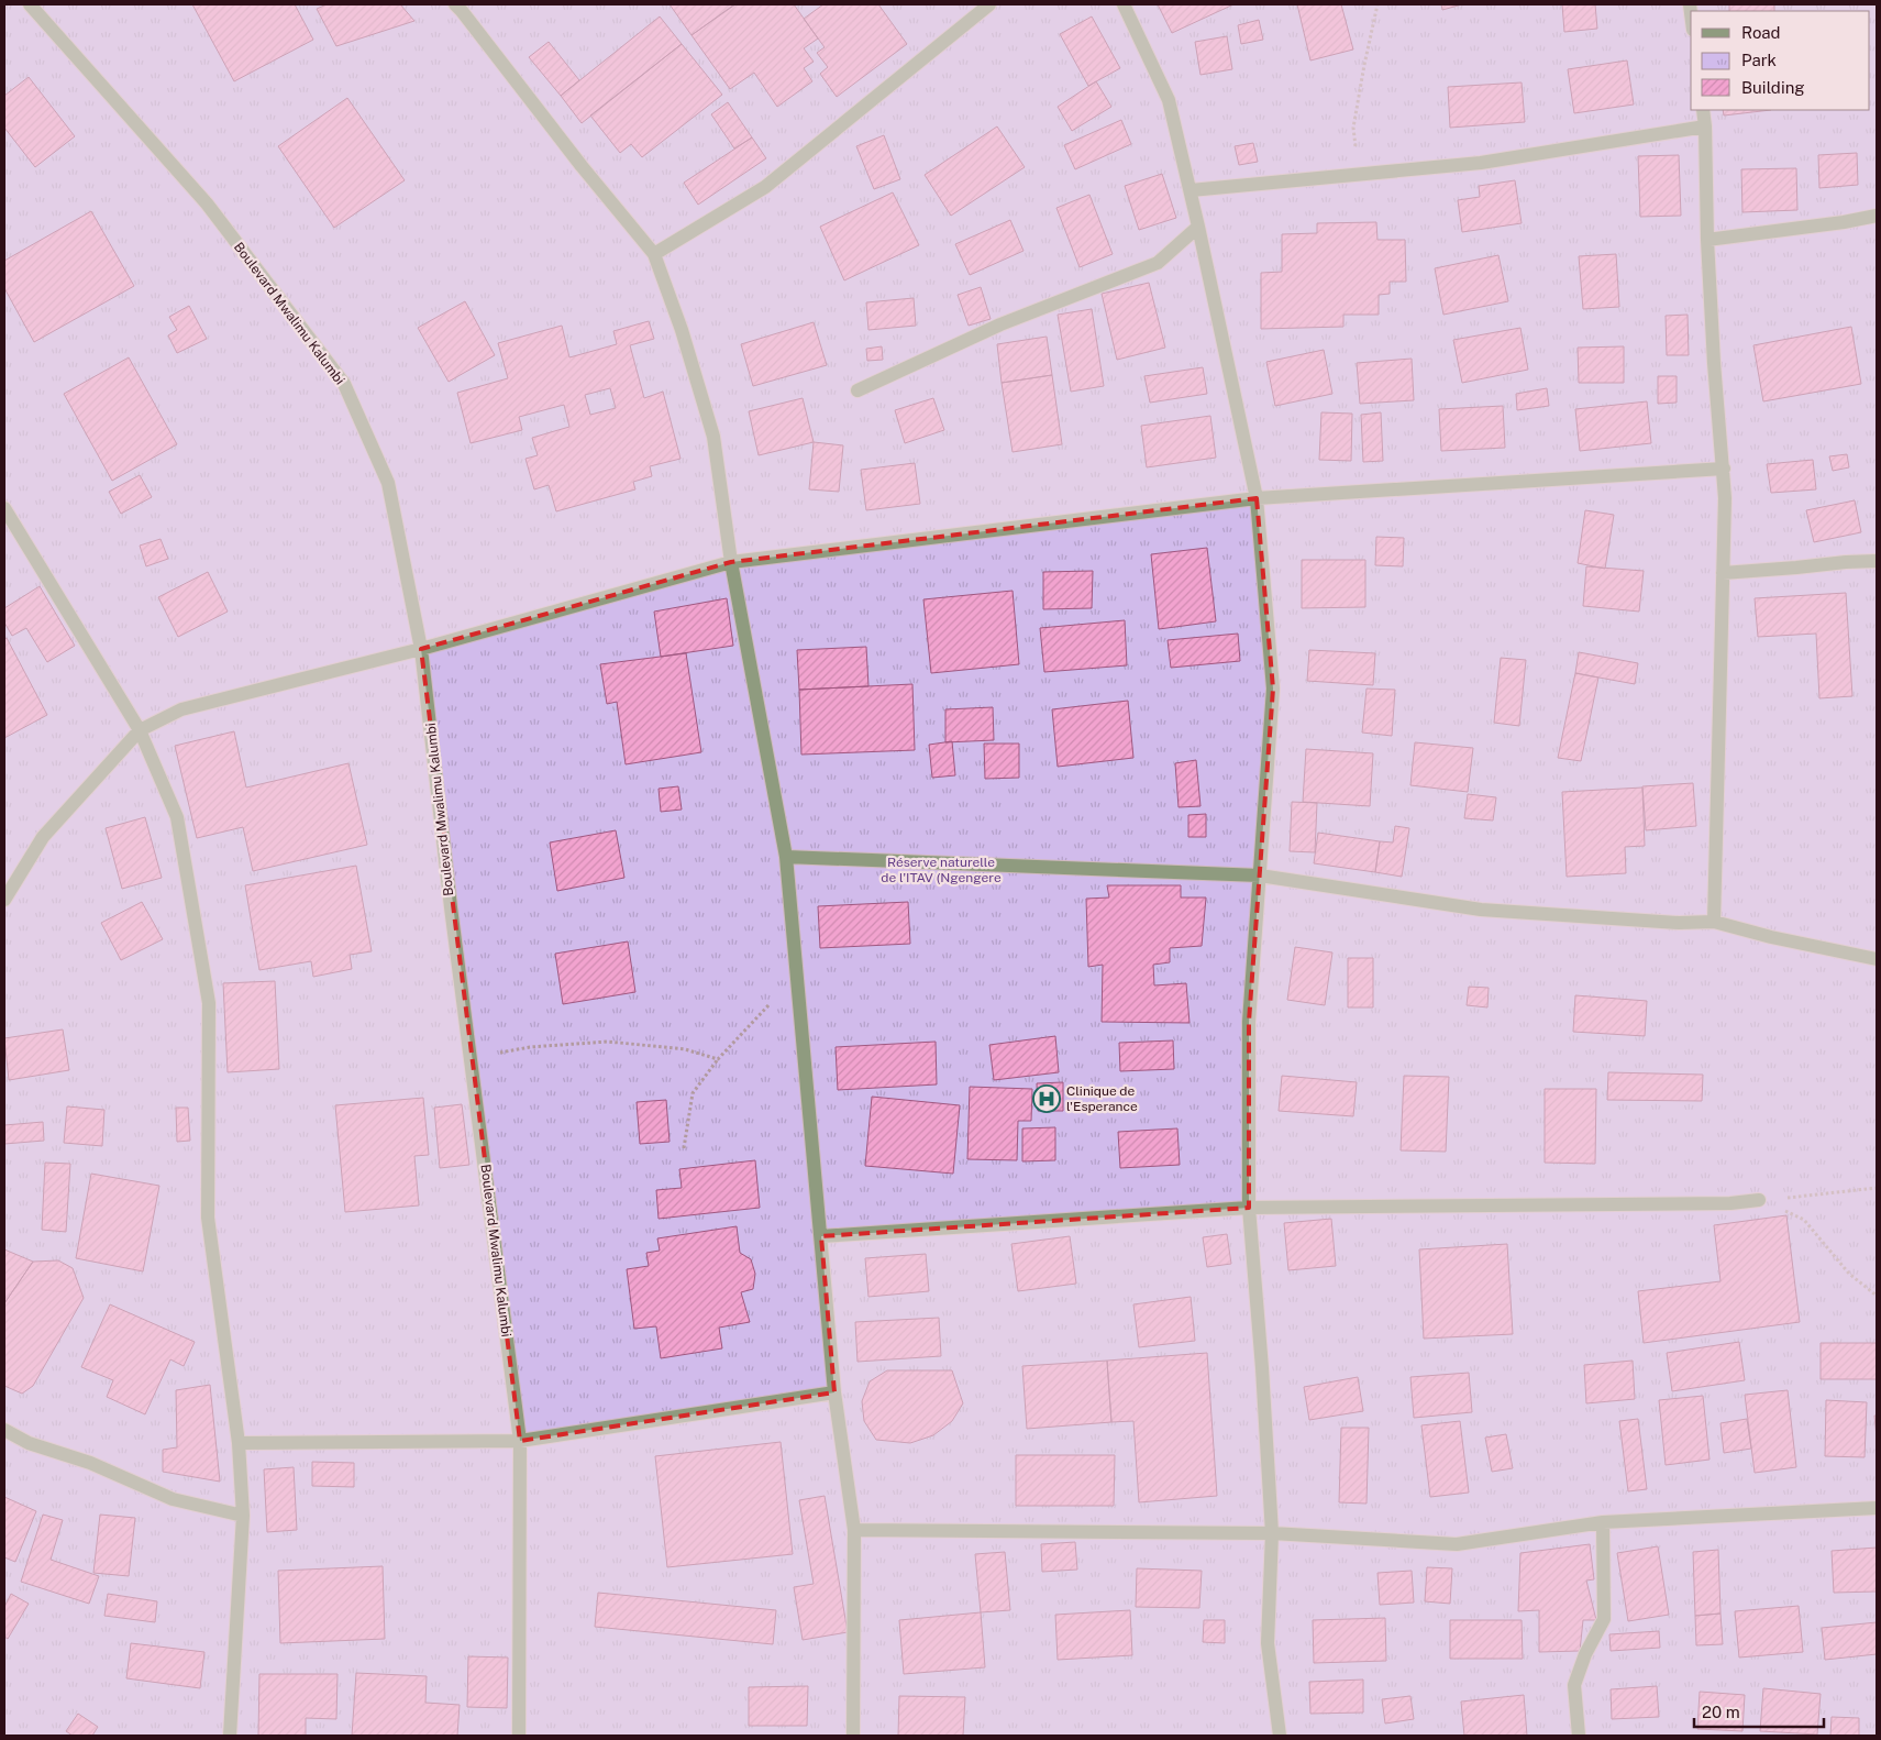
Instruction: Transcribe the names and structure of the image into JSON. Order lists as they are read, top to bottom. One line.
{"streets":{"street":["Boulevard Mwalimu Kalumbi"]},"parks":["Réserve naturelle de l'ITAV (Ngengere"],"places":{"hospital":["Clinique de l'Esperance"]},"legend":["Road","Park","Building"],"scale_bar":"20 m"}
